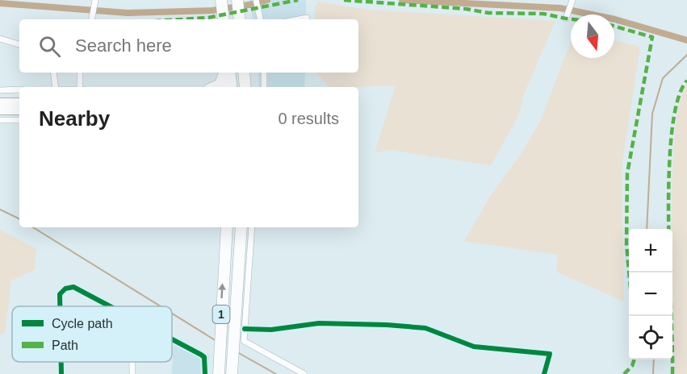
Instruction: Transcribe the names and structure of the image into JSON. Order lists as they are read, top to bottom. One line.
{"streets":{"highway":["1"]},"legend":["Cycle path","Path"],"north":"bottom","page":{"search":"Search here","heading":["Nearby","0 results"],"map_buttons":["+","−"]}}
